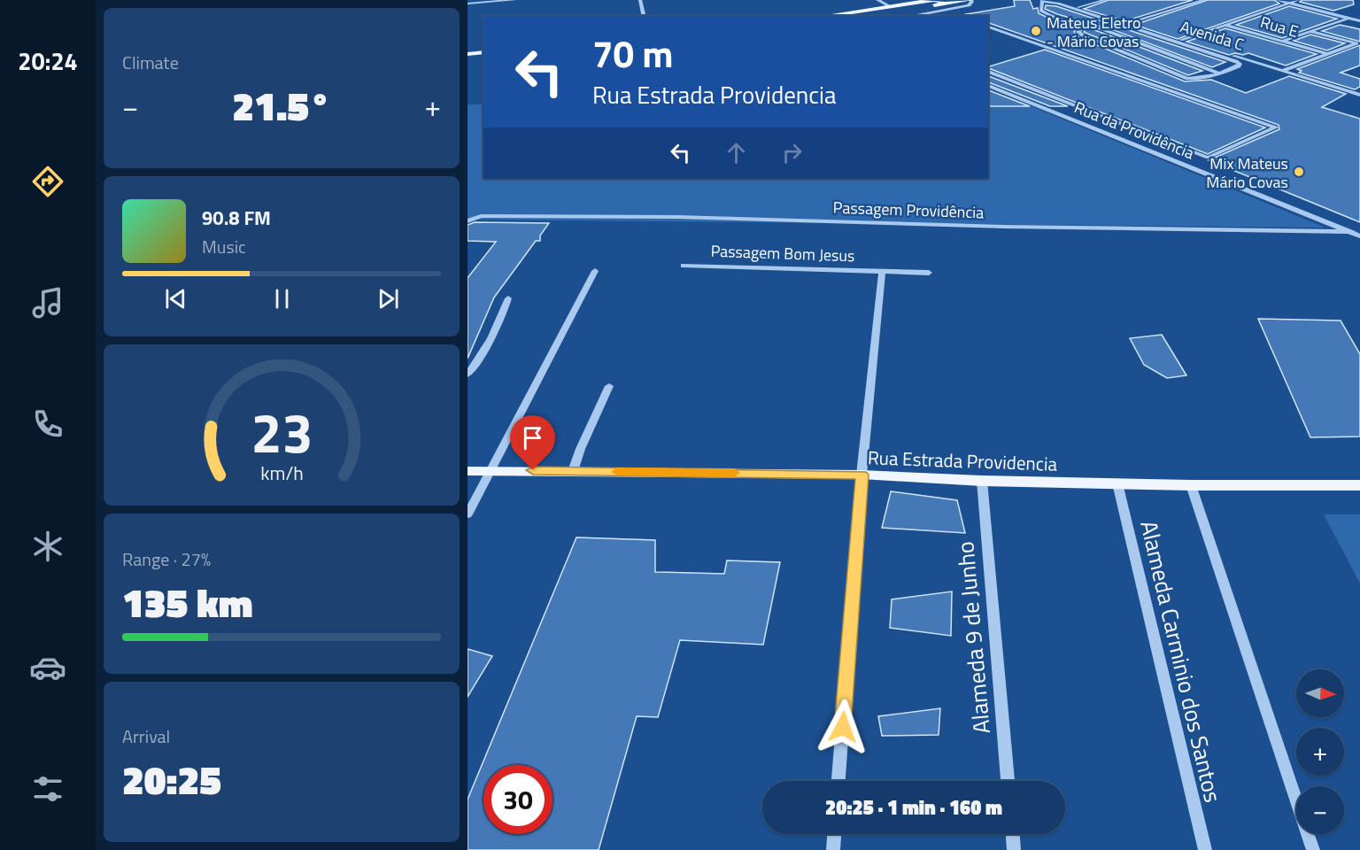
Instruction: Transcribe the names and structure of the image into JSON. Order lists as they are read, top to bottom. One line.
{"streets":{"main road":["Rua Estrada Providencia"],"street":["Rua E","Avenida C","Rua da Providência","Passagem Providência","Passagem Bom Jesus","Alameda 9 de Junho","Alameda Carminio dos Santos"]},"crossings":[["Rua da Providência","Passagem Providência"],["Rua Estrada Providencia","Alameda 9 de Junho"],["Rua Estrada Providencia","Alameda Carminio dos Santos"]],"places":["Mateus Eletro - Mário Covas","Mix Mateus Mário Covas"],"north":"right","page":{"tabs":"20:24","tile":["Climate",["Range · 27%","135 km"],["Arrival","20:25"]],"turn":["70 m","Rua Estrada Providencia"],"heat":["−","21.5°","+"],"song":["90.8 FM","Music"],"map_buttons":["+","−"],"limit":"30","trip":"20:25 · 1 min · 160 m","gauge":["23","km/h"]}}
